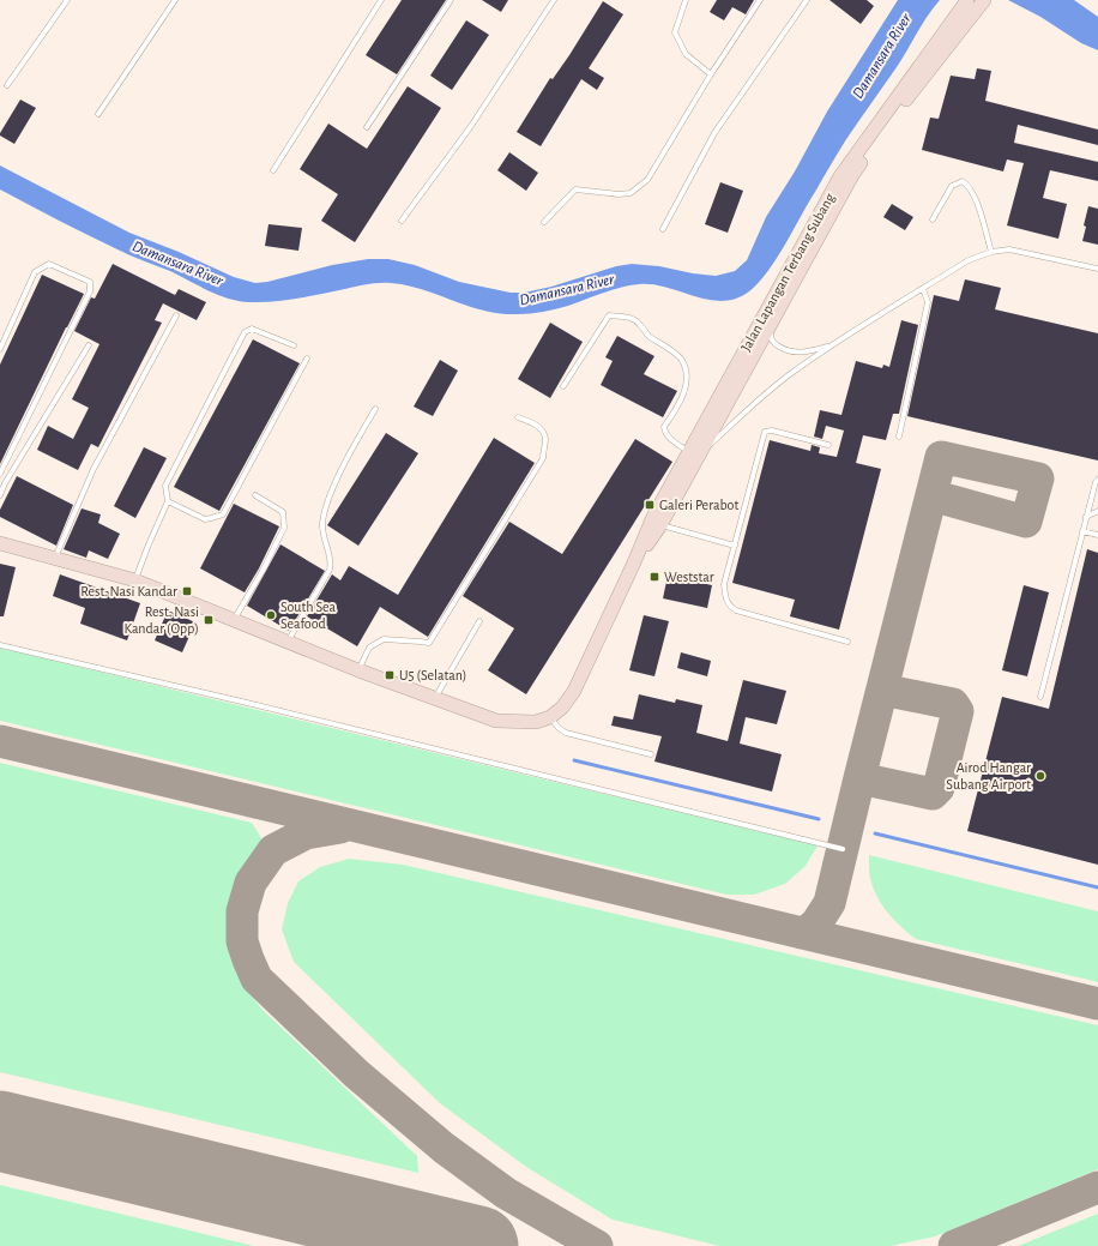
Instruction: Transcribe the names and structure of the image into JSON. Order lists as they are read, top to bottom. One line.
{"streets":{"street":["Jalan Lapangan Terbang Subang"]},"water":["Damansara River"],"places":{"transit":["Galeri Perabot","Weststar","Rest. Nasi Kandar","Rest. Nasi Kandar (Opp)","U5 (Selatan)"],"other":["South Sea Seafood","Airod Hangar Subang Airport"]}}
